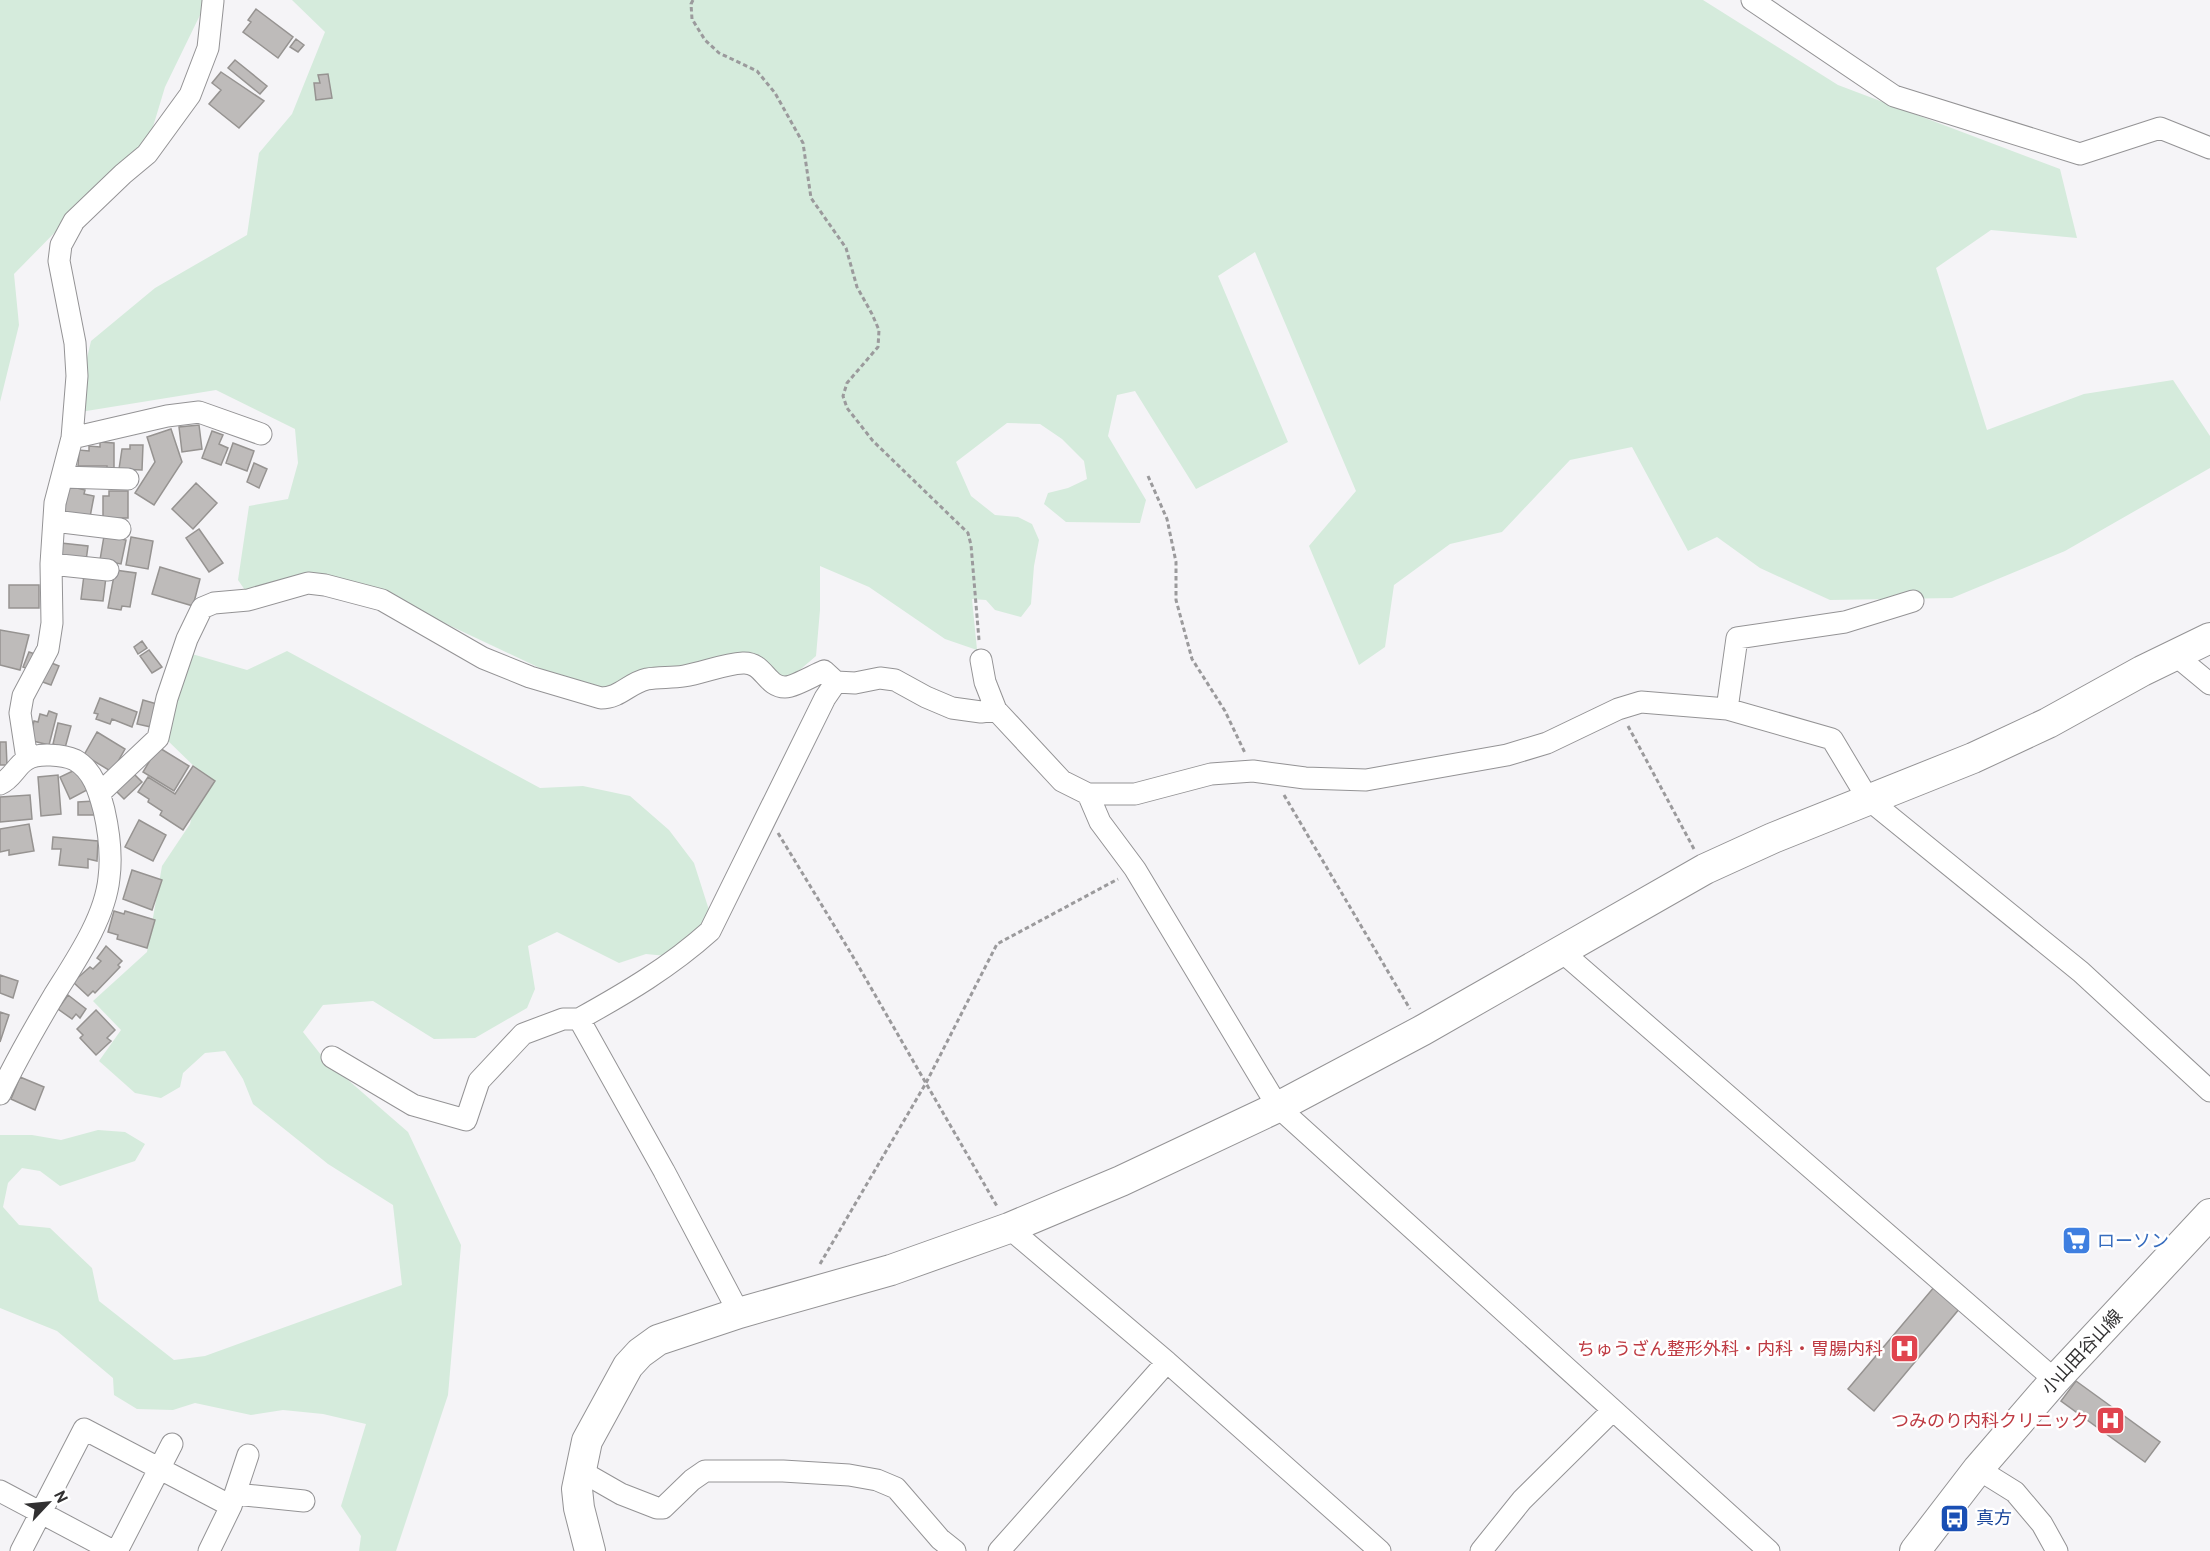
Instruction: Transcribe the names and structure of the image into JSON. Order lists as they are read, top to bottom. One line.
{"streets":{"street":["小山田谷山線"]},"places":{"supermarket":["ローソン"],"hospital":["ちゅうざん整形外科・内科・胃腸内科","つみのり内科クリニック"],"bus stop":["真方"]},"north":"top right"}
